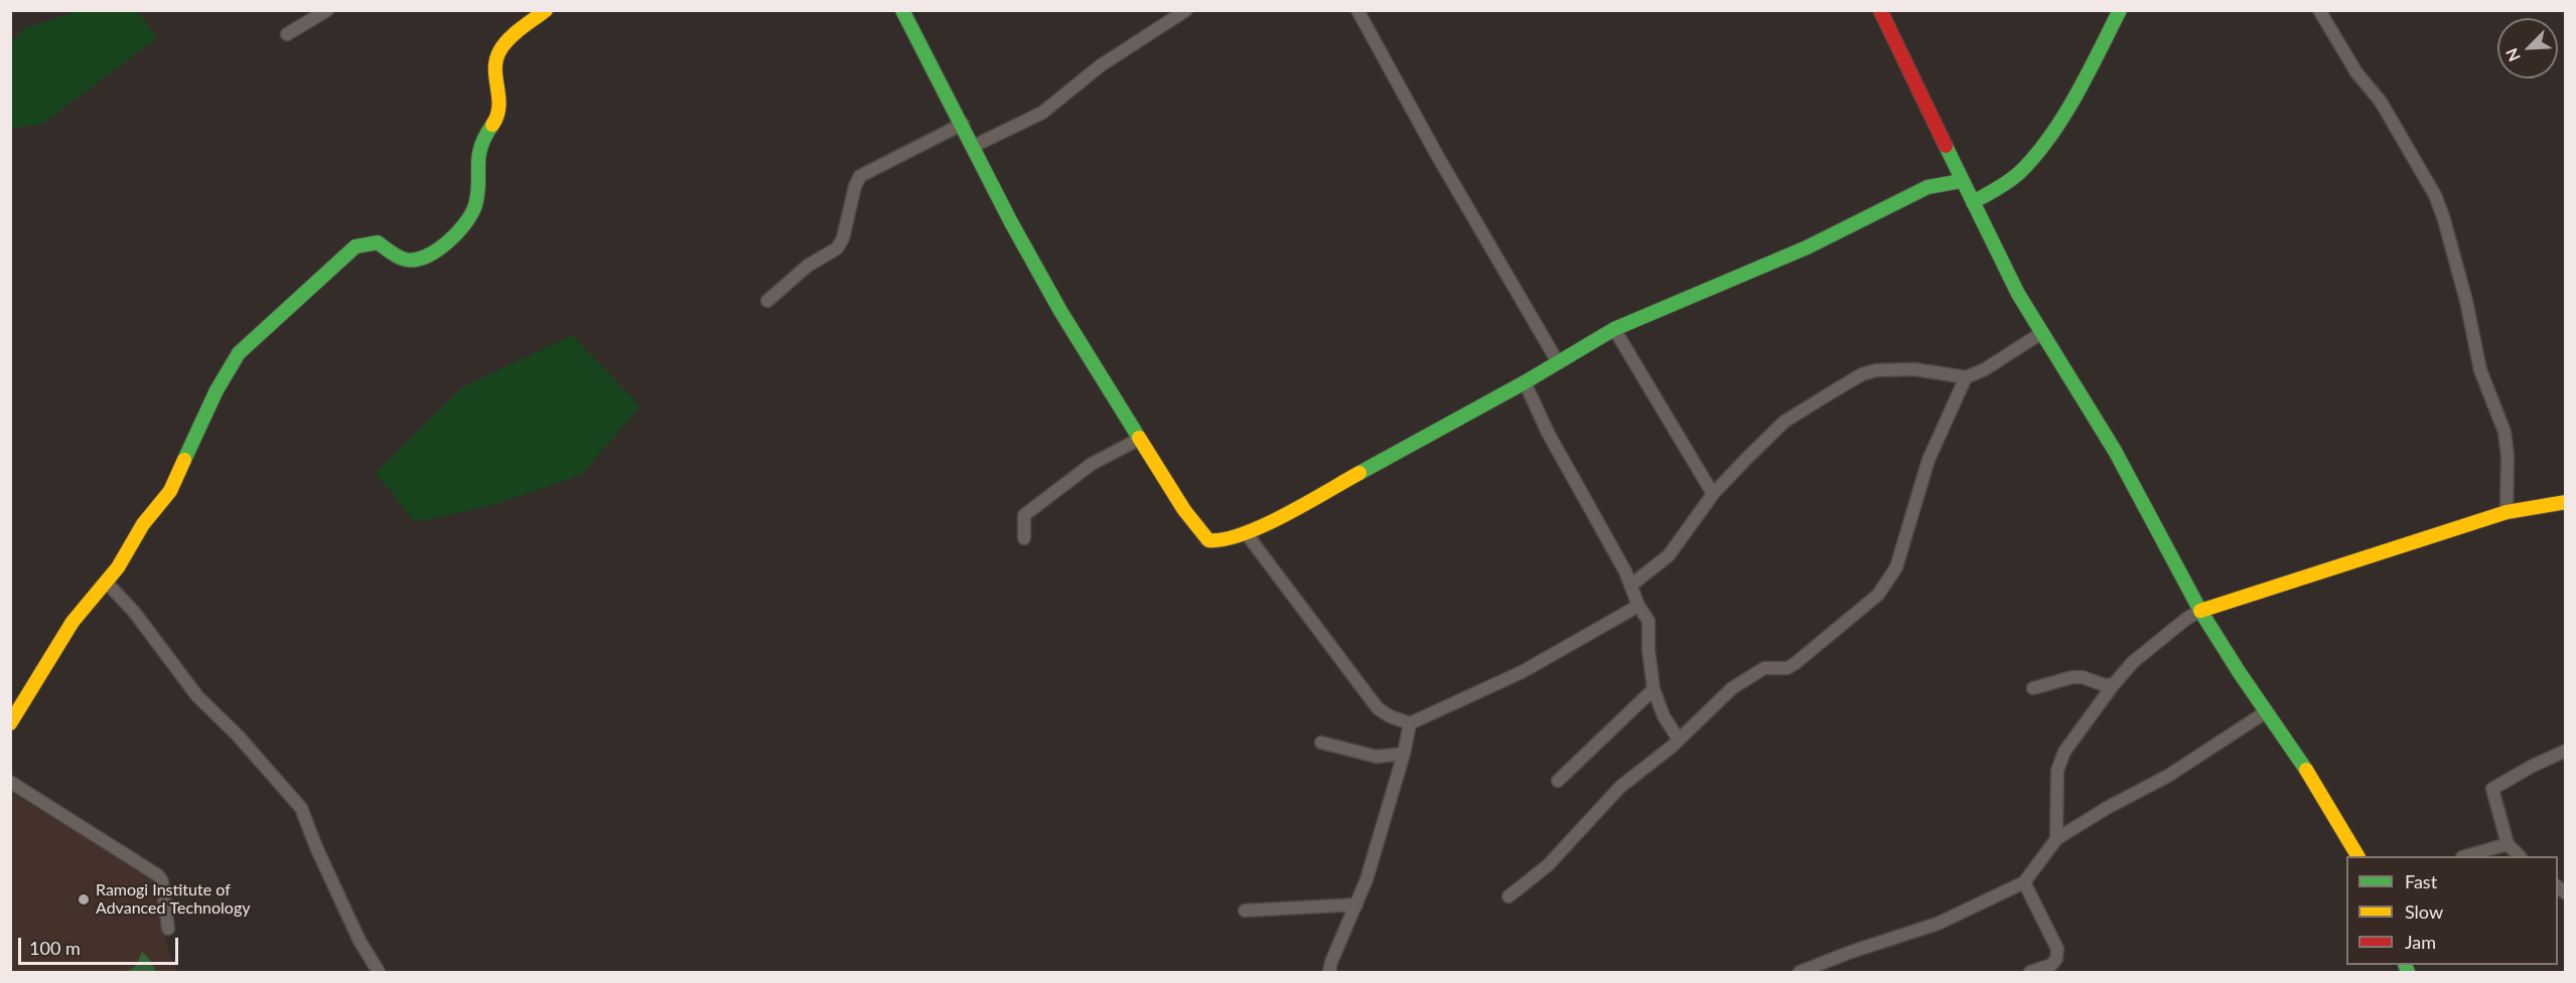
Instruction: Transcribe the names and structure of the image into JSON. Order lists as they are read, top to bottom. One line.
{"places":["Ramogi Institute of Advanced Technology"],"legend":["Fast","Slow","Jam"],"scale_bar":"100 m","north":"bottom left"}
